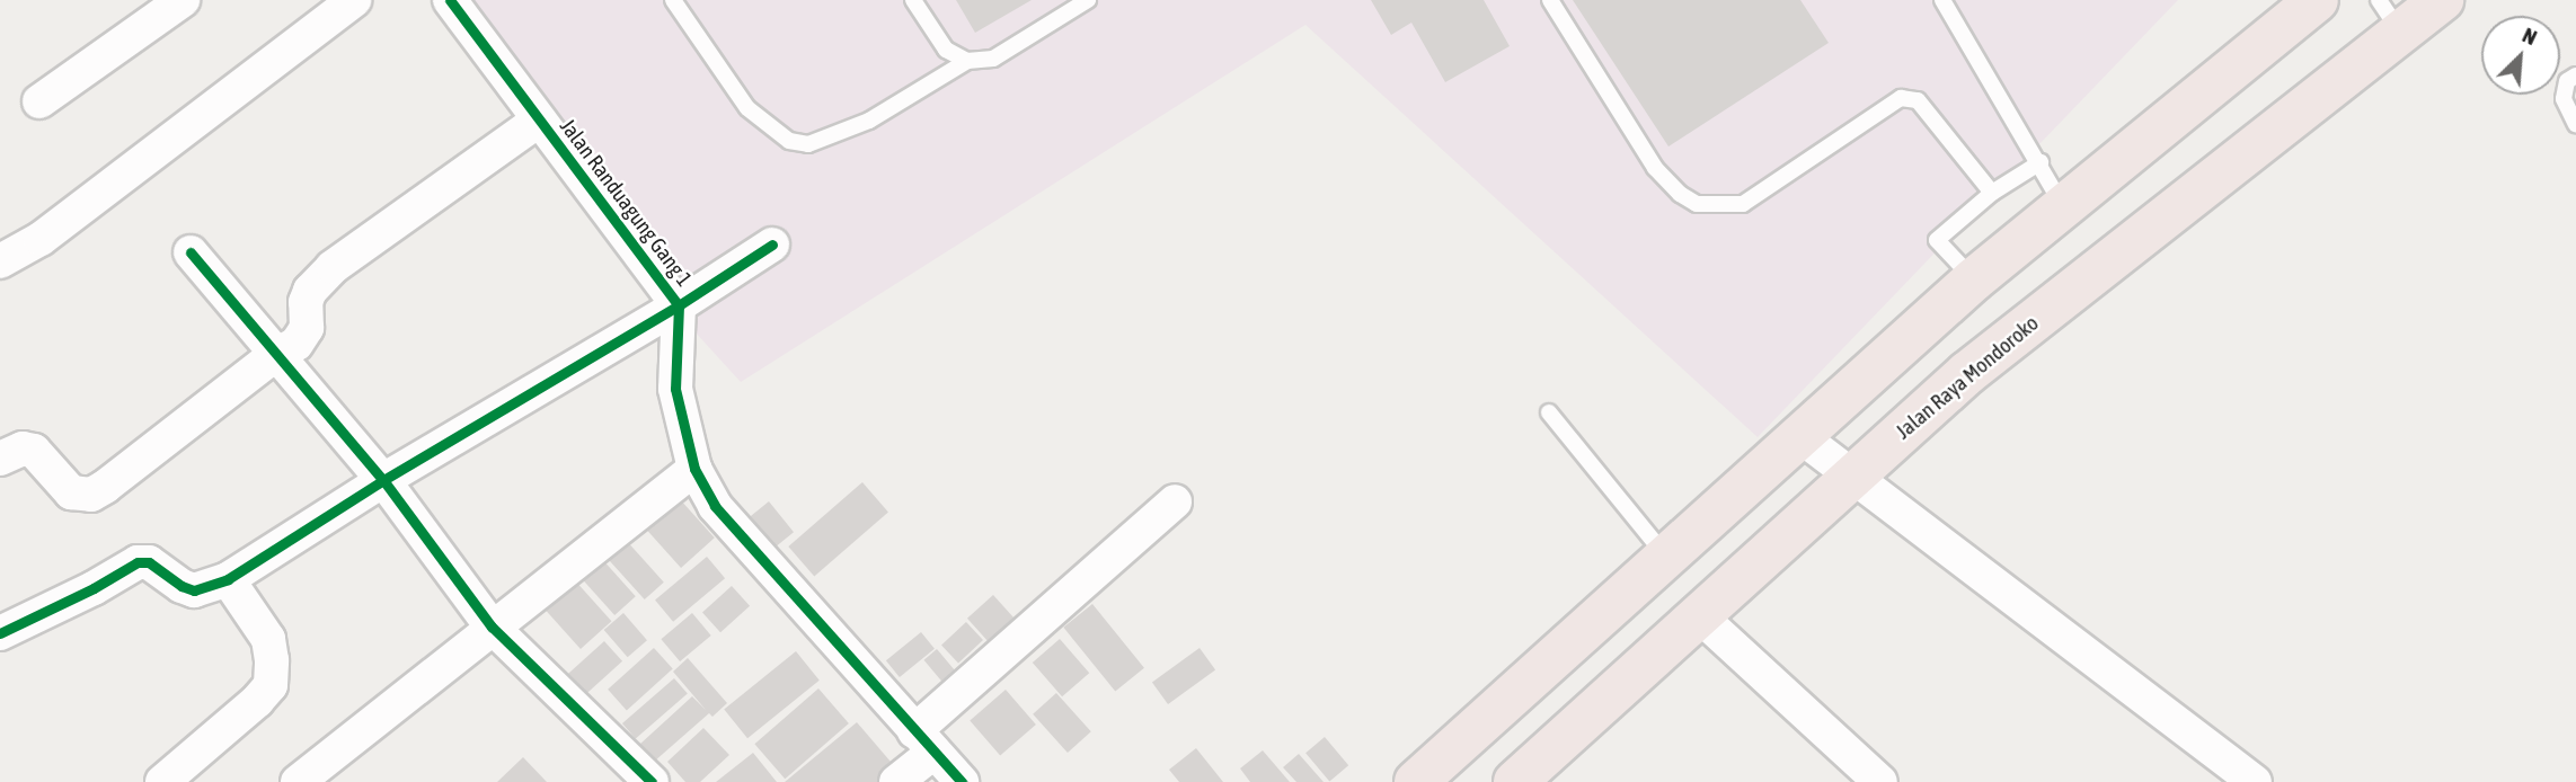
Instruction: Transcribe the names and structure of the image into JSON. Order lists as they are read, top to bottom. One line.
{"streets":{"highway":["Jalan Raya Mondoroko"],"street":["Jalan Randuagung Gang 1"]},"north":"top right"}
